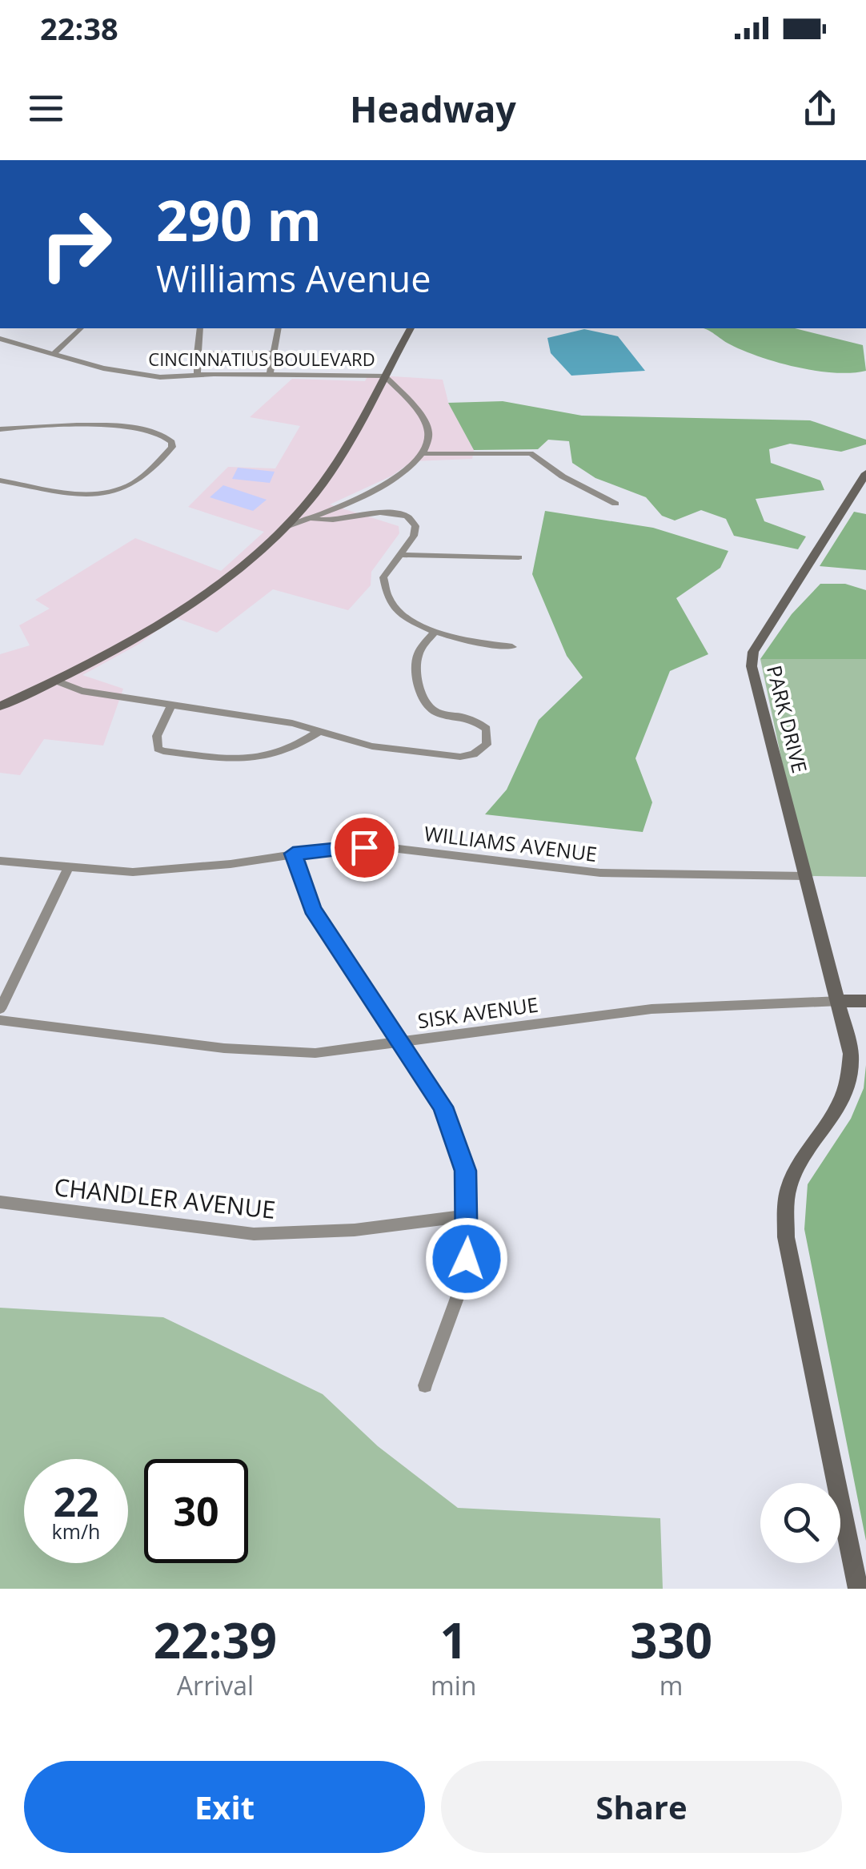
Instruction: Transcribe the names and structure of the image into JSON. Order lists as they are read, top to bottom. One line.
{"streets":{"street":["CINCINNATIUS BOULEVARD","PARK DRIVE","WILLIAMS AVENUE","SISK AVENUE","CHANDLER AVENUE"]},"crossings":[["PARK DRIVE","WILLIAMS AVENUE"],["PARK DRIVE","SISK AVENUE"]],"page":{"status":"22:38","header":"Headway","turn":["290 m","Williams Avenue"],"speed":"22 km/h","limit":"30","eta":["22:39","Arrival","1","min","330","m"],"buttons":["Exit","Share"]}}
